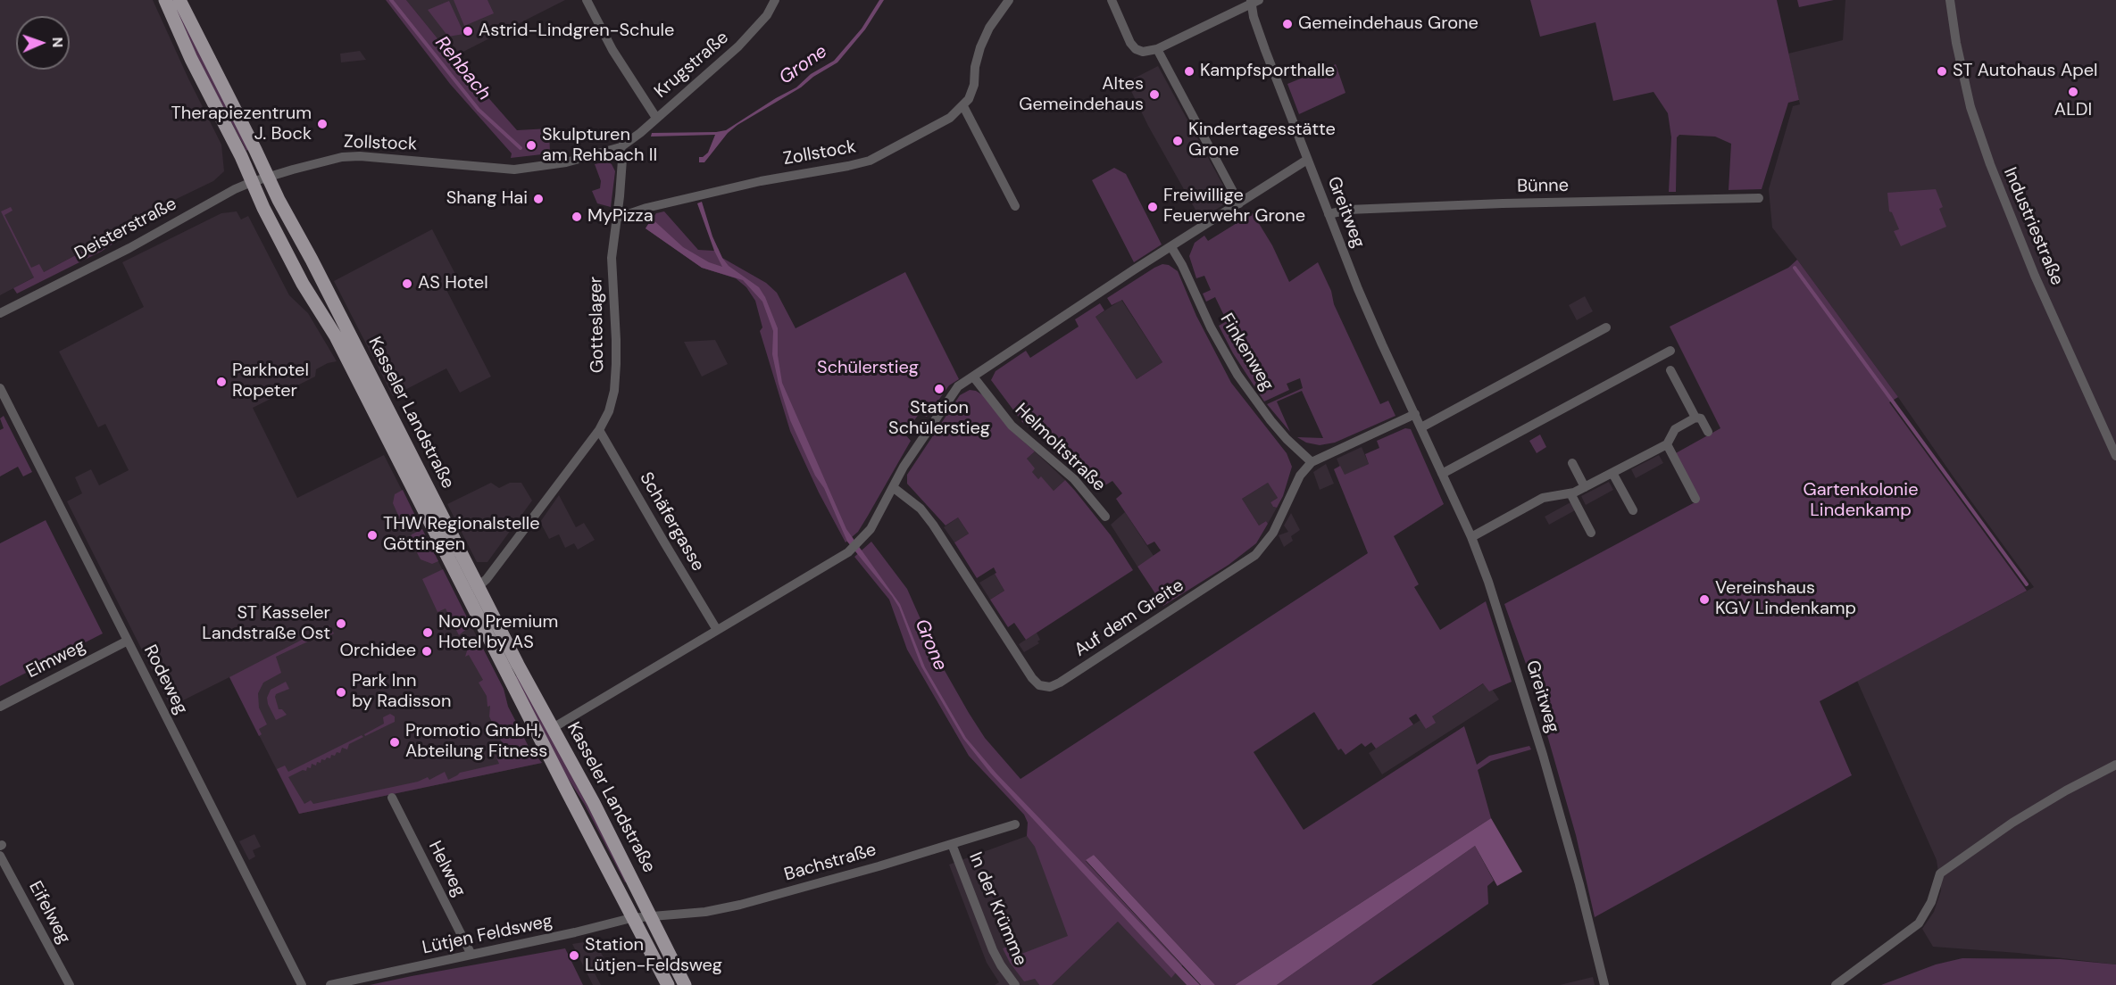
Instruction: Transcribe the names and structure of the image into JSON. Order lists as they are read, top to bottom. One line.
{"streets":{"main road":["Kasseler Landstraße"],"street":["Krugstraße","Zollstock","Bünne","Greitweg","Industriestraße","Deisterstraße","Gotteslager","Finkenweg","Helmoltstraße","Schäfergasse","Auf dem Greite","Elmweg","Rodeweg","Bachstraße","Helweg","In der Krümme","Eifelweg","Lütjen Feldsweg"]},"crossings":[["Krugstraße","Zollstock"],["Krugstraße","Gotteslager"],["Zollstock","Deisterstraße"],["Zollstock","Gotteslager"],["Zollstock","Kasseler Landstraße"],["Bünne","Greitweg"],["Greitweg","Auf dem Greite"],["Deisterstraße","Kasseler Landstraße"],["Gotteslager","Kasseler Landstraße"],["Gotteslager","Schäfergasse"],["Finkenweg","Auf dem Greite"],["Kasseler Landstraße","Bachstraße"],["Kasseler Landstraße","Lütjen Feldsweg"],["Elmweg","Rodeweg"],["Bachstraße","In der Krümme"],["Bachstraße","Lütjen Feldsweg"],["Helweg","Lütjen Feldsweg"]],"water":["Grone","Rehbach"],"parks":["Schülerstieg","Gartenkolonie Lindenkamp"],"places":["Gemeindehaus Grone","Astrid-Lindgren-Schule","Kampfsporthalle","ST Autohaus Apel","ALDI","Altes Gemeindehaus","Therapiezentrum J. Bock","Kindertagesstätte Grone","Skulpturen am Rehbach II","Shang Hai","Freiwillige Feuerwehr Grone","MyPizza","AS Hotel","Parkhotel Ropeter","Station Schülerstieg","THW Regionalstelle Göttingen","Vereinshaus KGV Lindenkamp","ST Kasseler Landstraße Ost","Novo Premium Hotel by AS","Orchidee","Park Inn by Radisson","Promotio GmbH, Abteilung Fitness","Station Lütjen-Feldsweg"],"north":"right"}
